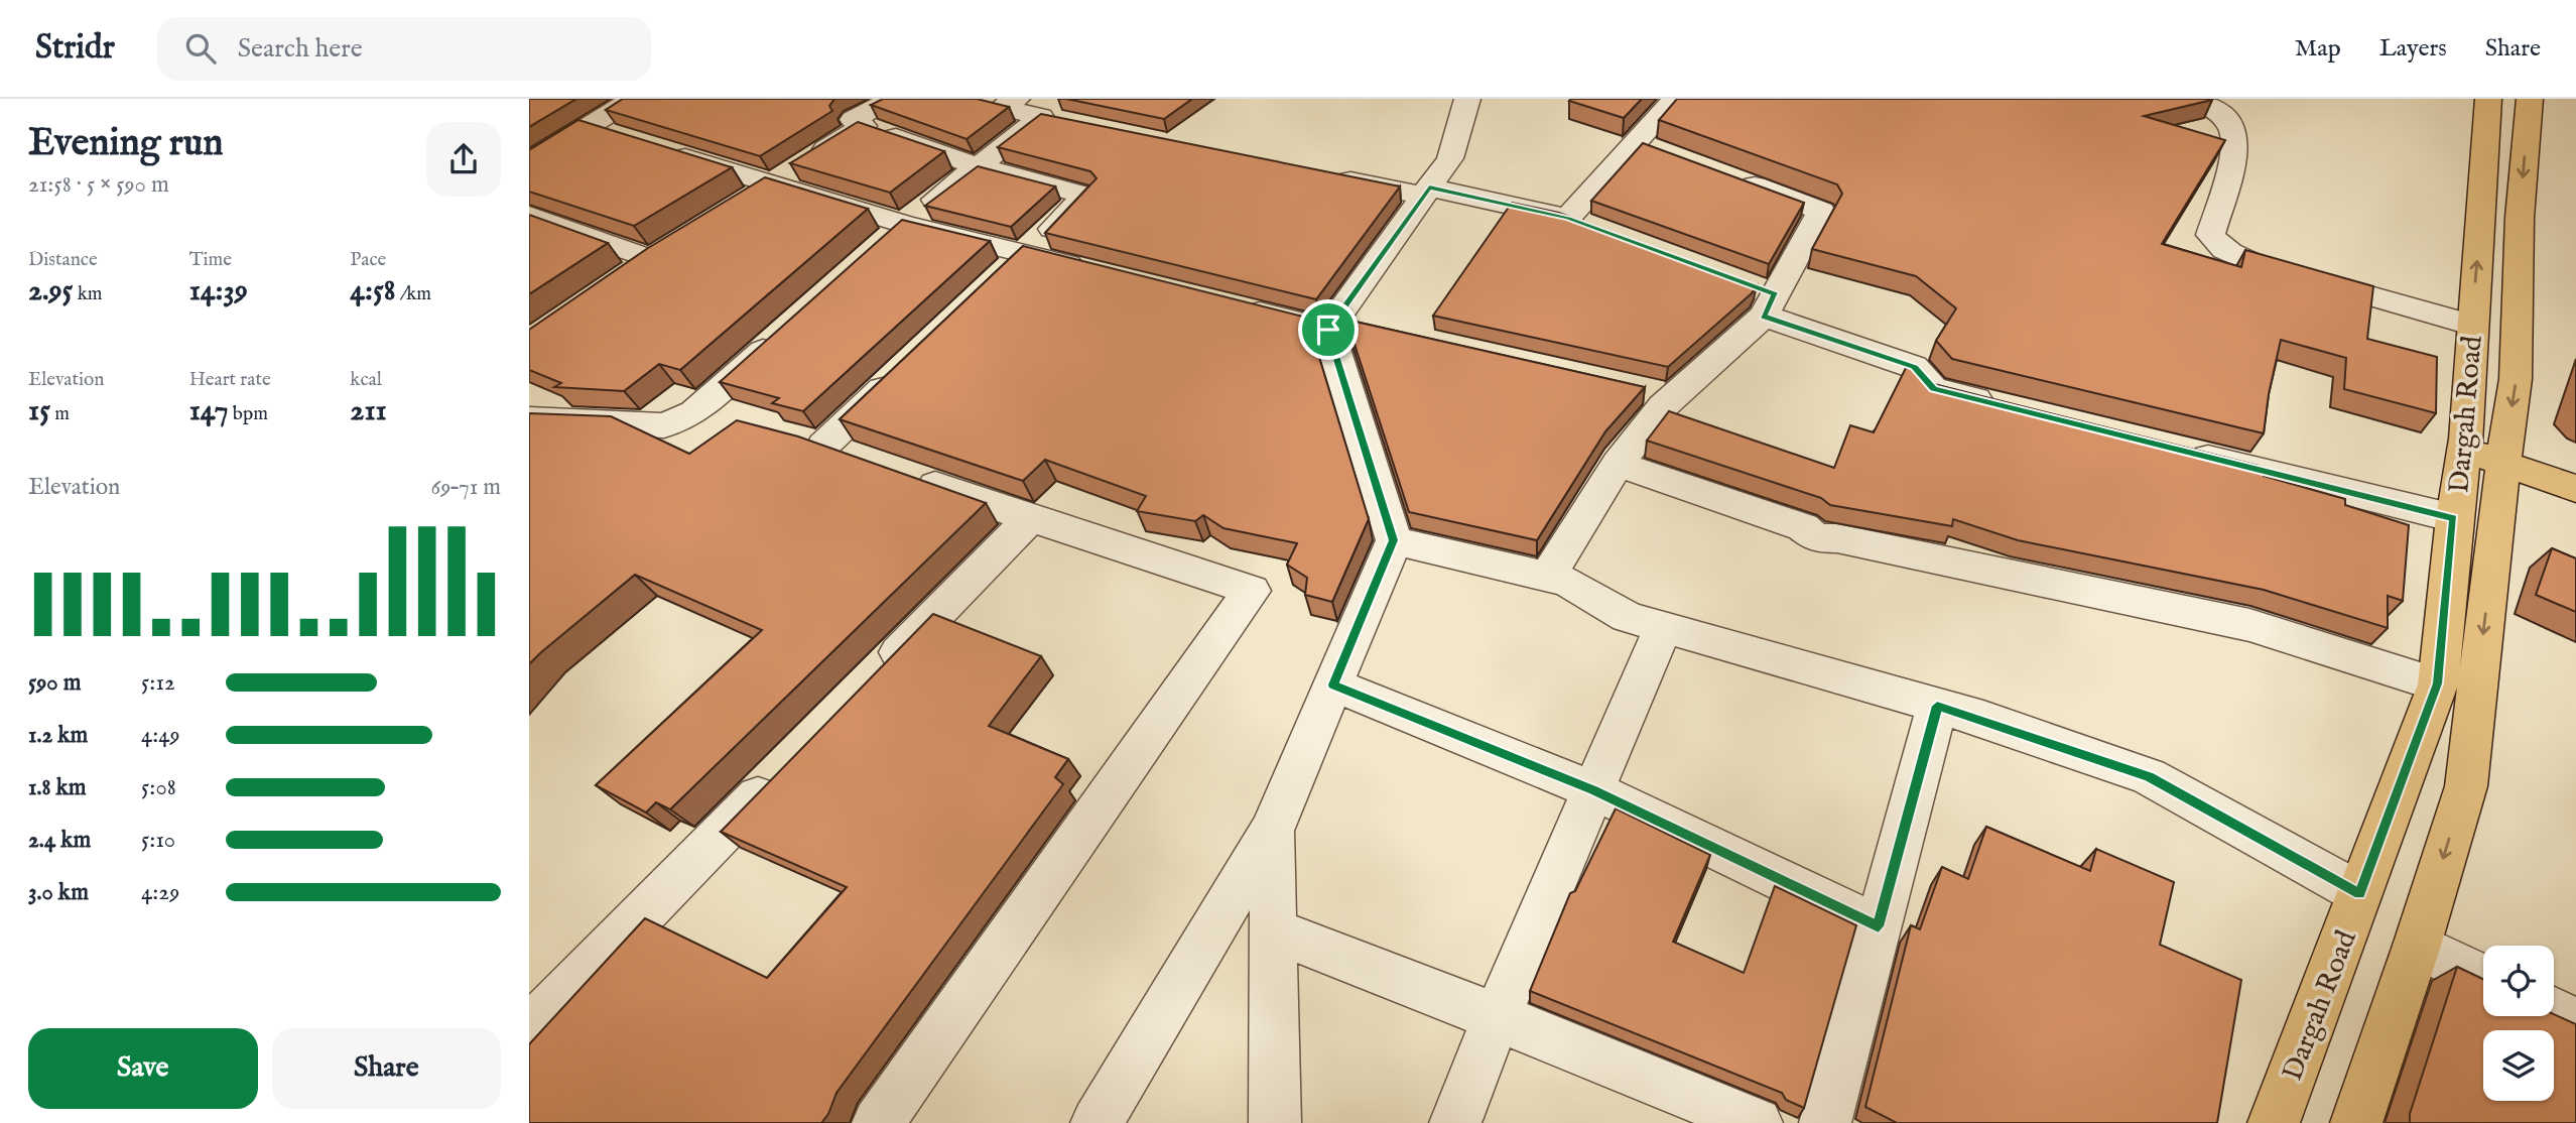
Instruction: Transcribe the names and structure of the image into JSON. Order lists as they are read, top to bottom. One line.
{"streets":{"main road":["Dargah Road"]},"page":{"header":"Stridr","search":"Search here","nav":["Map","Layers","Share"],"heading":["Evening run","21:58 · 5 × 590 m"],"stats":[["Distance","2.95 km"],["Time","14:39"],["Pace","4:58 /km"],["Elevation","15 m"],["Heart rate","147 bpm"],["kcal","211"]],"chart":["Elevation","69–71 m"],"list":[{"name":"590 m","note":"5:12"},{"name":"1.2 km","note":"4:49"},{"name":"1.8 km","note":"5:08"},{"name":"2.4 km","note":"5:10"},{"name":"3.0 km","note":"4:29"}],"buttons":["Save","Share"]}}
